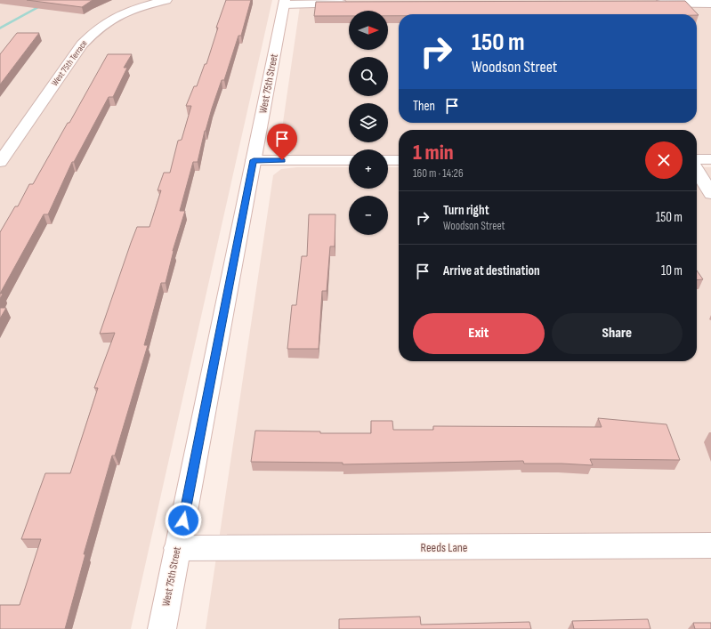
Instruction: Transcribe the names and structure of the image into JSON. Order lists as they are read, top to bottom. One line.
{"streets":{"street":["West 75th Terrace","West 75th Street","Reeds Lane"]},"crossings":[["West 75th Street","Reeds Lane"]],"north":"right","page":{"map_buttons":["+","−"],"turn":["150 m","Woodson Street"],"then":"Then","heading":["1 min","160 m · 14:26"],"list":[{"name":"Turn right","note":"Woodson Street","value":"150 m"},{"name":"Arrive at destination","value":"10 m"}],"buttons":["Exit","Share"]}}
